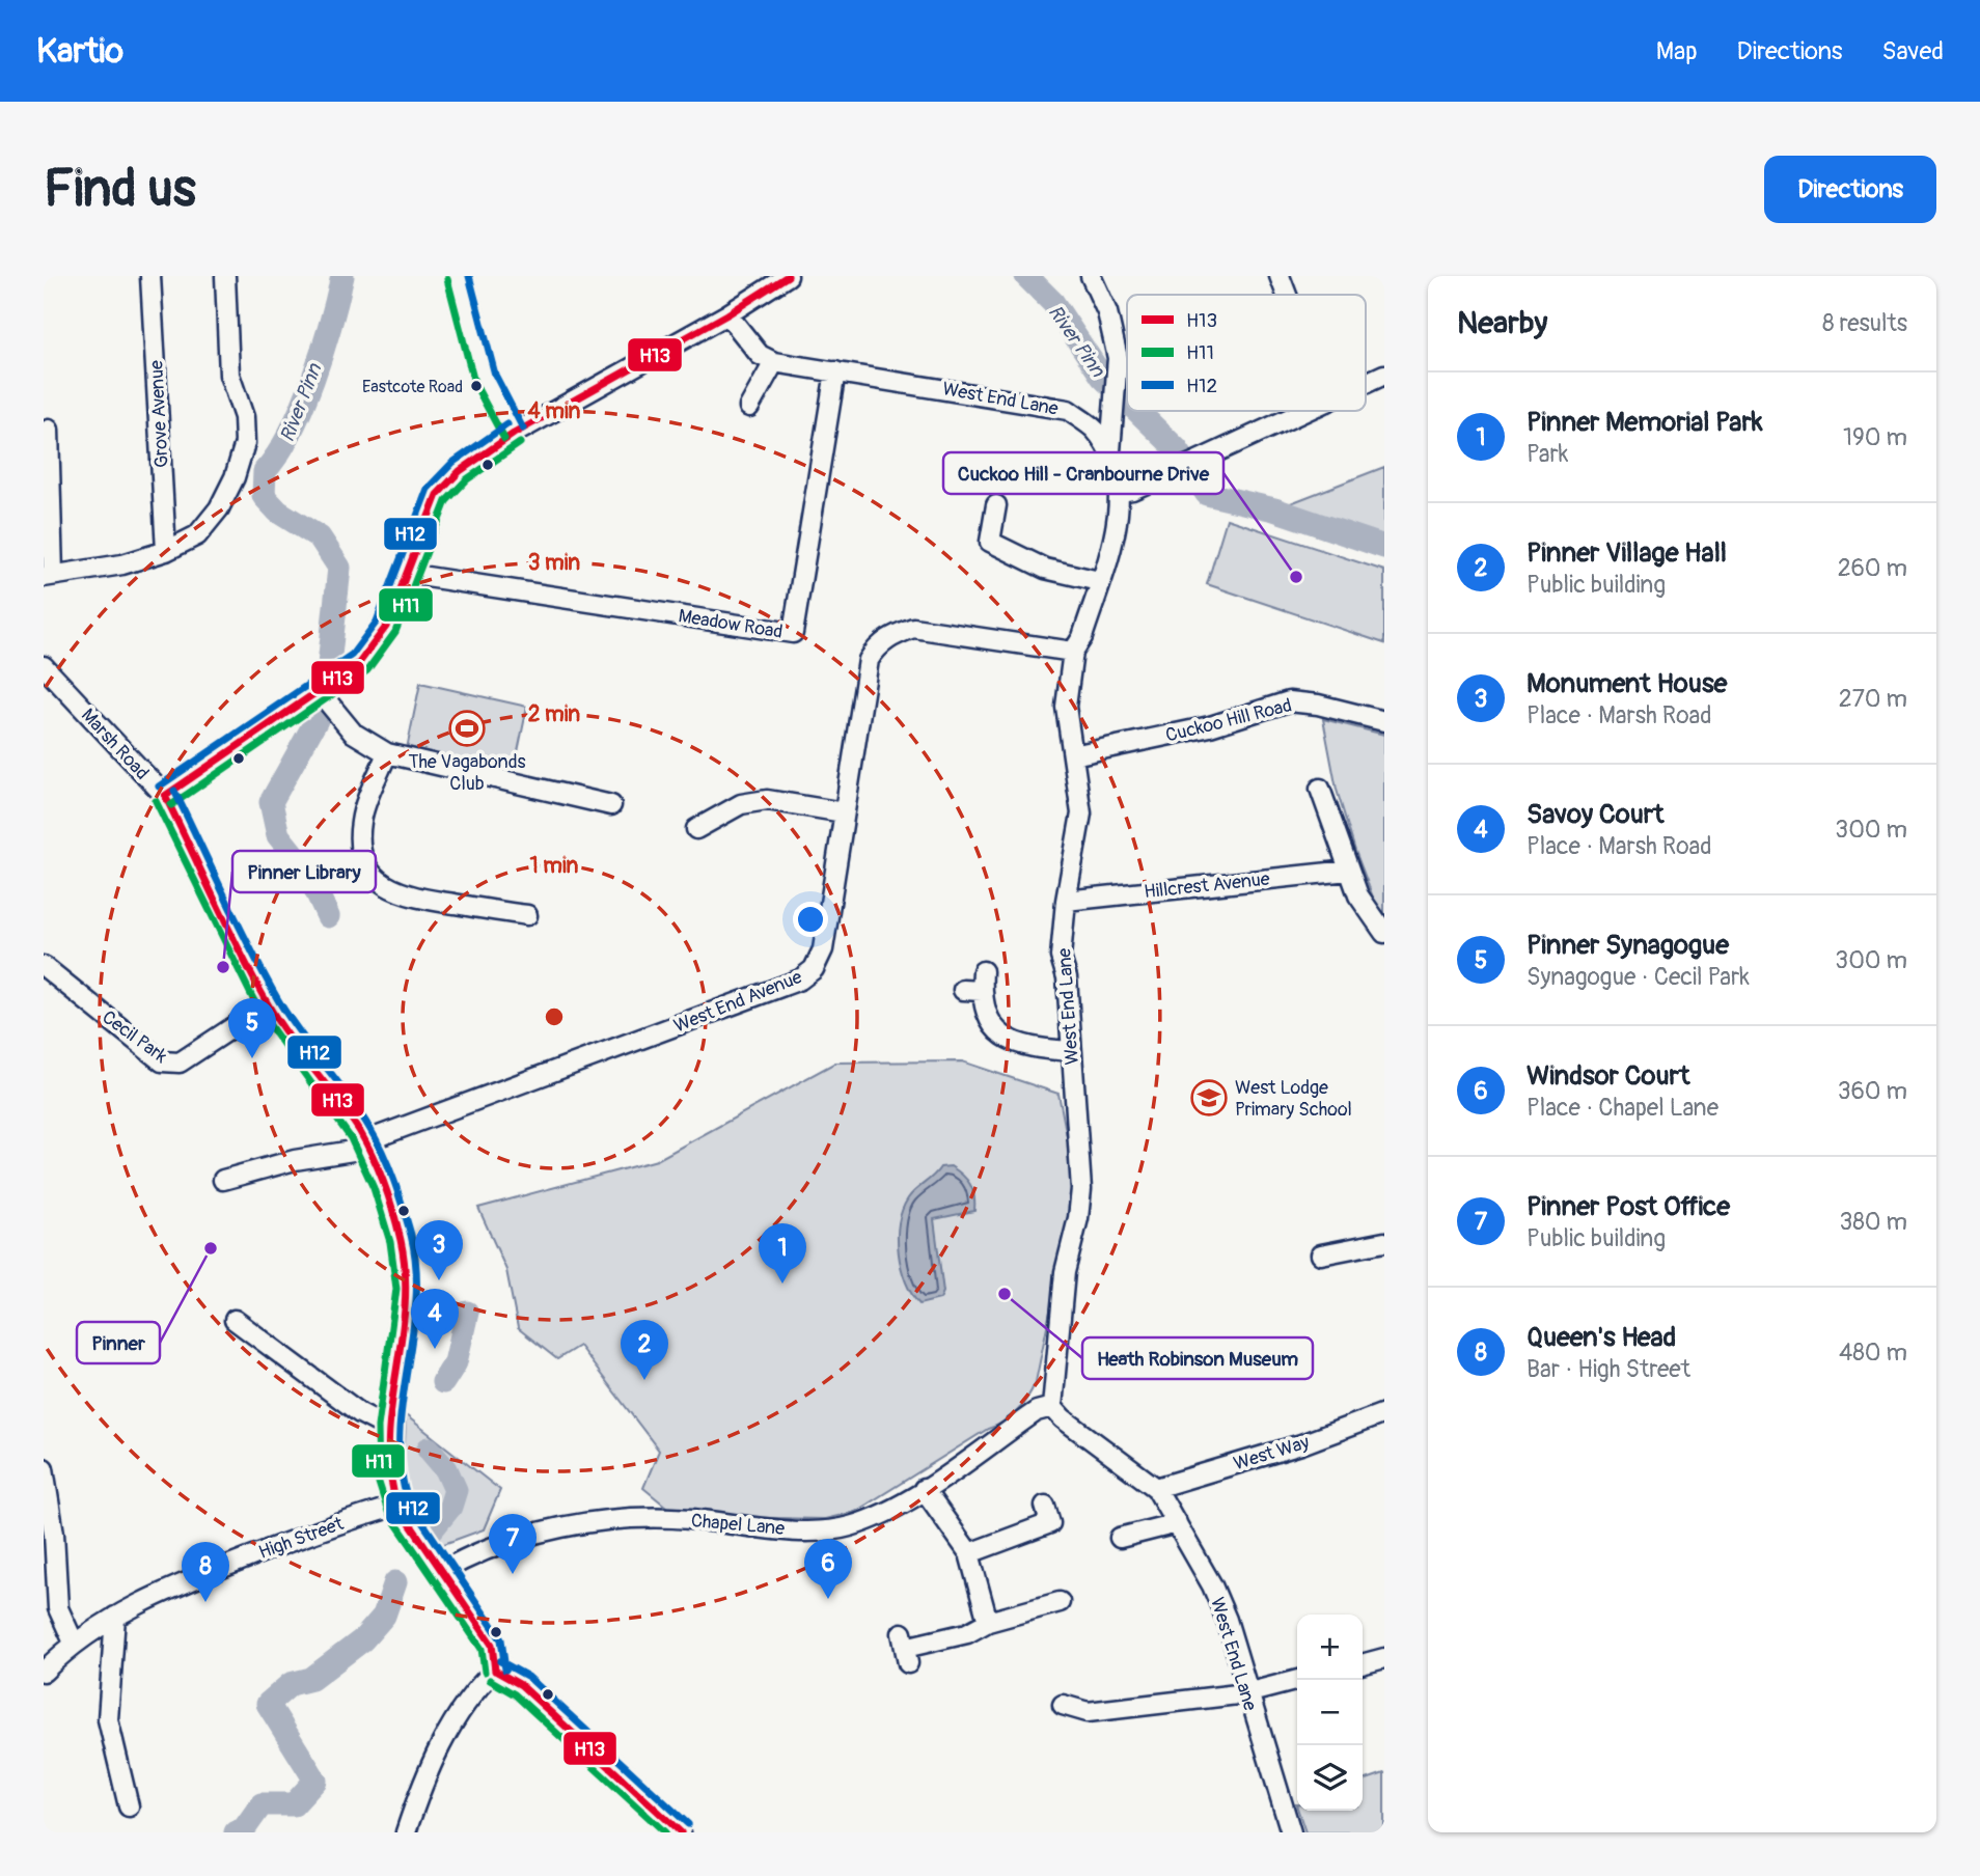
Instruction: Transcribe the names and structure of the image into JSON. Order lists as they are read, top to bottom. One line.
{"streets":{"street":["West End Lane","Grove Avenue","Meadow Road","Cuckoo Hill Road","Marsh Road","Hillcrest Avenue","West End Avenue","Cecil Park","West Way","Chapel Lane","High Street"]},"crossings":[["West End Lane","Meadow Road"],["West End Lane","Cuckoo Hill Road"],["West End Lane","Hillcrest Avenue"],["West End Lane","West End Avenue"],["West End Lane","West Way"],["West End Lane","Chapel Lane"],["Marsh Road","West End Avenue"],["Marsh Road","Cecil Park"],["Marsh Road","Chapel Lane"],["Marsh Road","High Street"]],"water":["River Pinn"],"places":{"other":["Eastcote Road","Cuckoo Hill - Cranbourne Drive","Pinner Library","Pinner","Heath Robinson Museum"],"sports":["The Vagabonds Club"],"school or university":["West Lodge Primary School"]},"lines":["transit line H13","transit line H12","transit line H11"],"legend":["H13","H11","H12"],"page":{"header":"Kartio","nav":["Map","Directions","Saved"],"buttons":"Directions","title":"Find us","heading":["Nearby","8 results"],"list":[{"mark":"1","name":"Pinner Memorial Park","note":"Park","value":"190 m"},{"mark":"2","name":"Pinner Village Hall","note":"Public building","value":"260 m"},{"mark":"3","name":"Monument House","note":"Place · Marsh Road","value":"270 m"},{"mark":"4","name":"Savoy Court","note":"Place · Marsh Road","value":"300 m"},{"mark":"5","name":"Pinner Synagogue","note":"Synagogue · Cecil Park","value":"300 m"},{"mark":"6","name":"Windsor Court","note":"Place · Chapel Lane","value":"360 m"},{"mark":"7","name":"Pinner Post Office","note":"Public building","value":"380 m"},{"mark":"8","name":"Queen's Head","note":"Bar · High Street","value":"480 m"}],"pins":["5","3","1","4","2","7","6","8"],"map_buttons":["+","−"]},"rings":["4 min","3 min","2 min","1 min"]}
